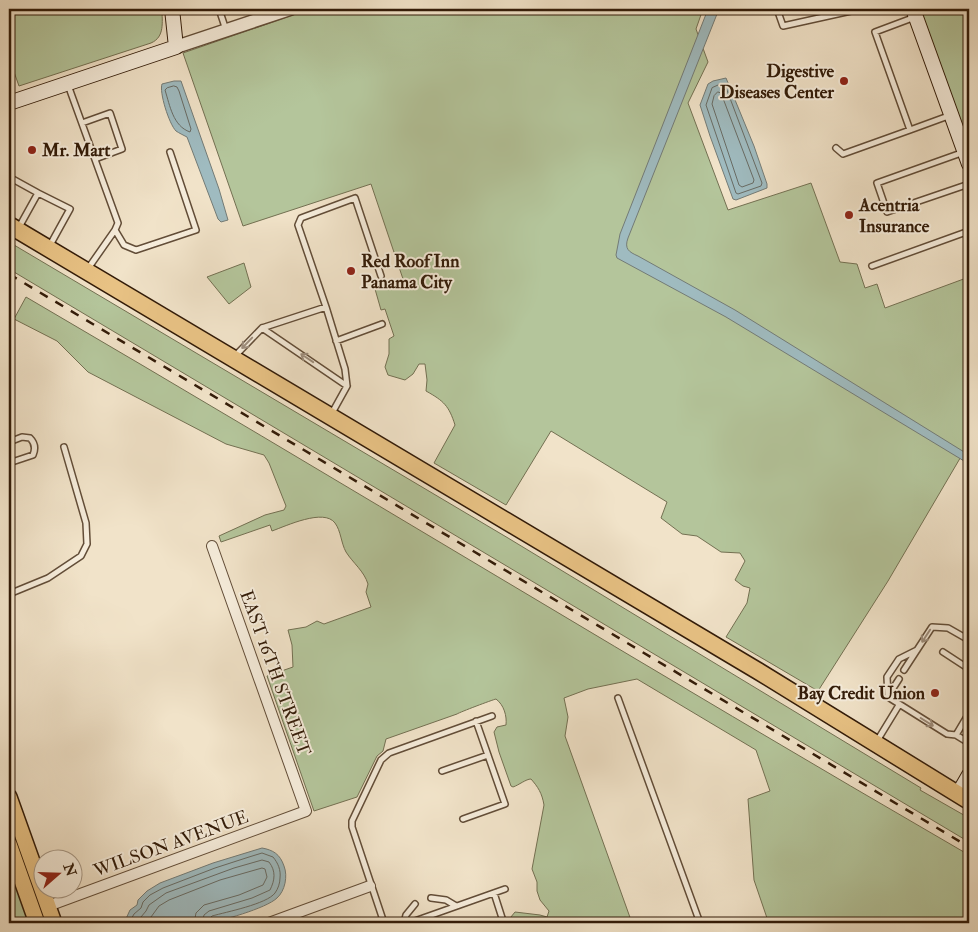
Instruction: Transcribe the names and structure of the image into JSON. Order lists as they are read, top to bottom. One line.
{"streets":{"street":["EAST 16TH STREET","WILSON AVENUE"]},"crossings":[["EAST 16TH STREET","WILSON AVENUE"]],"places":["Digestive Diseases Center","Mr. Mart","Acentria Insurance","Red Roof Inn Panama City","Bay Credit Union"],"north":"right"}
